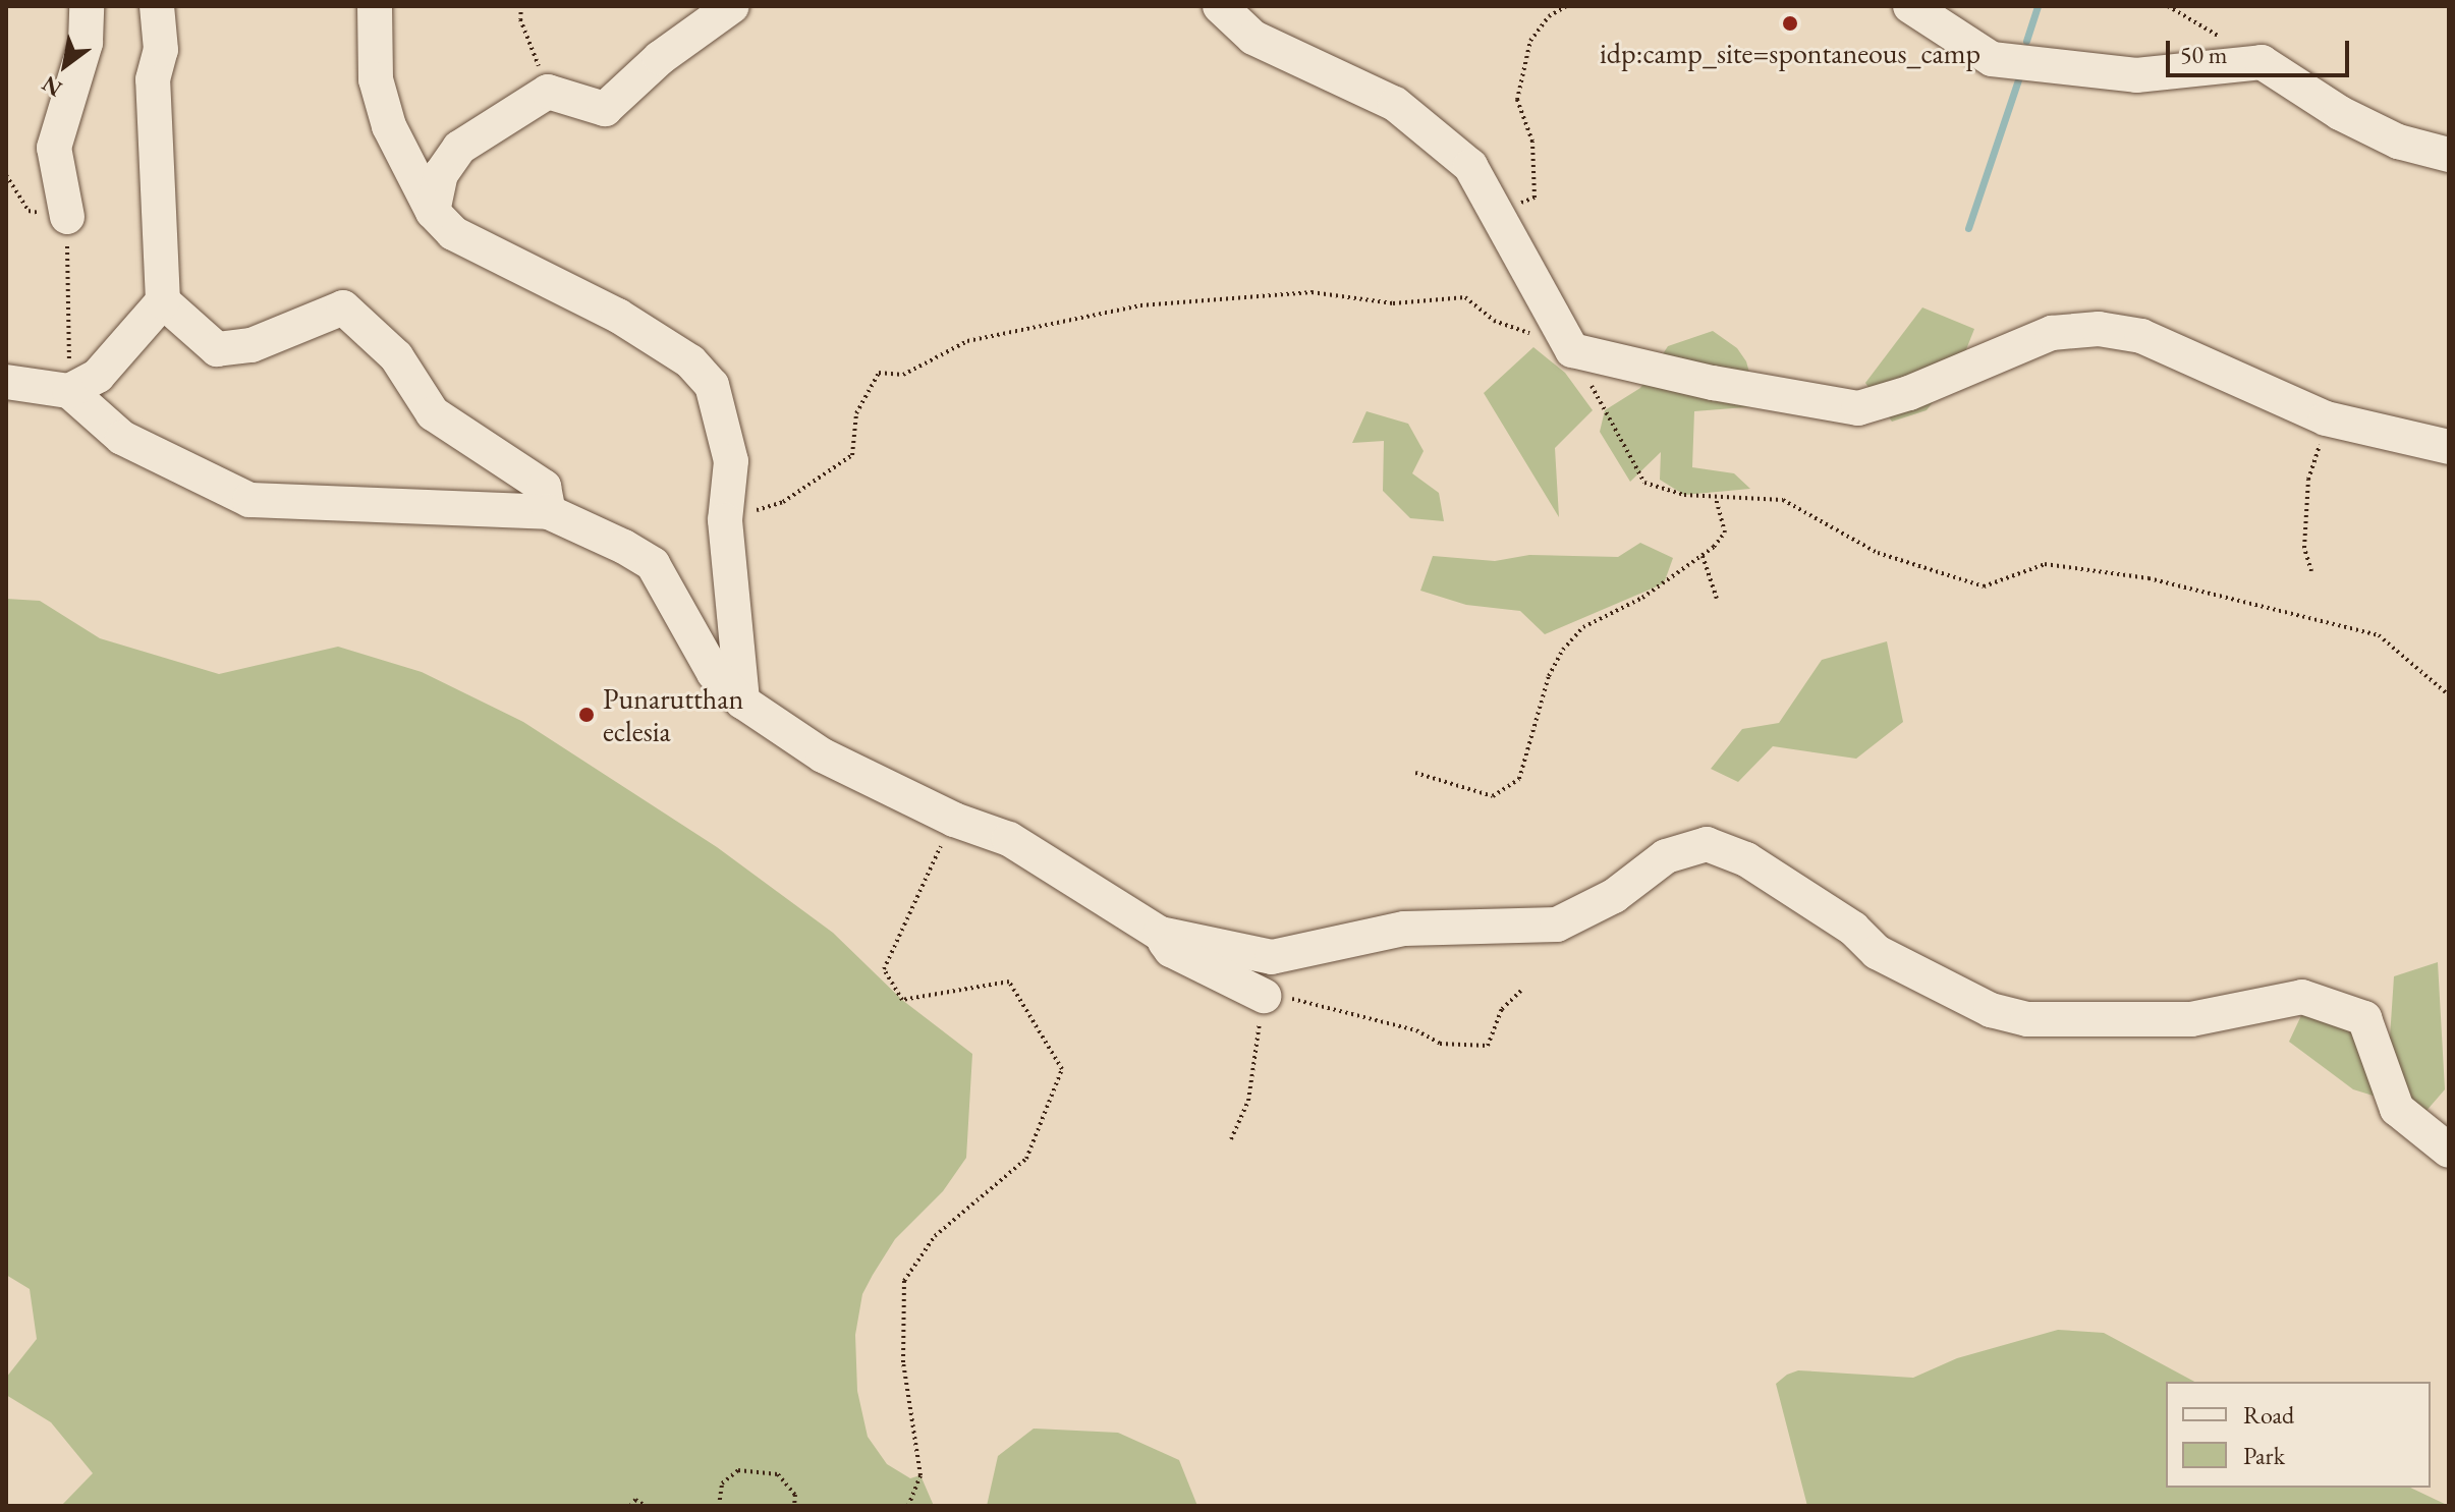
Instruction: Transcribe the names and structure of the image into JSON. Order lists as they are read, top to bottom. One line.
{"places":["idp:camp_site=spontaneous_camp","Punarutthan eclesia"],"legend":["Road","Park"],"scale_bar":"50 m","north":"bottom left"}
